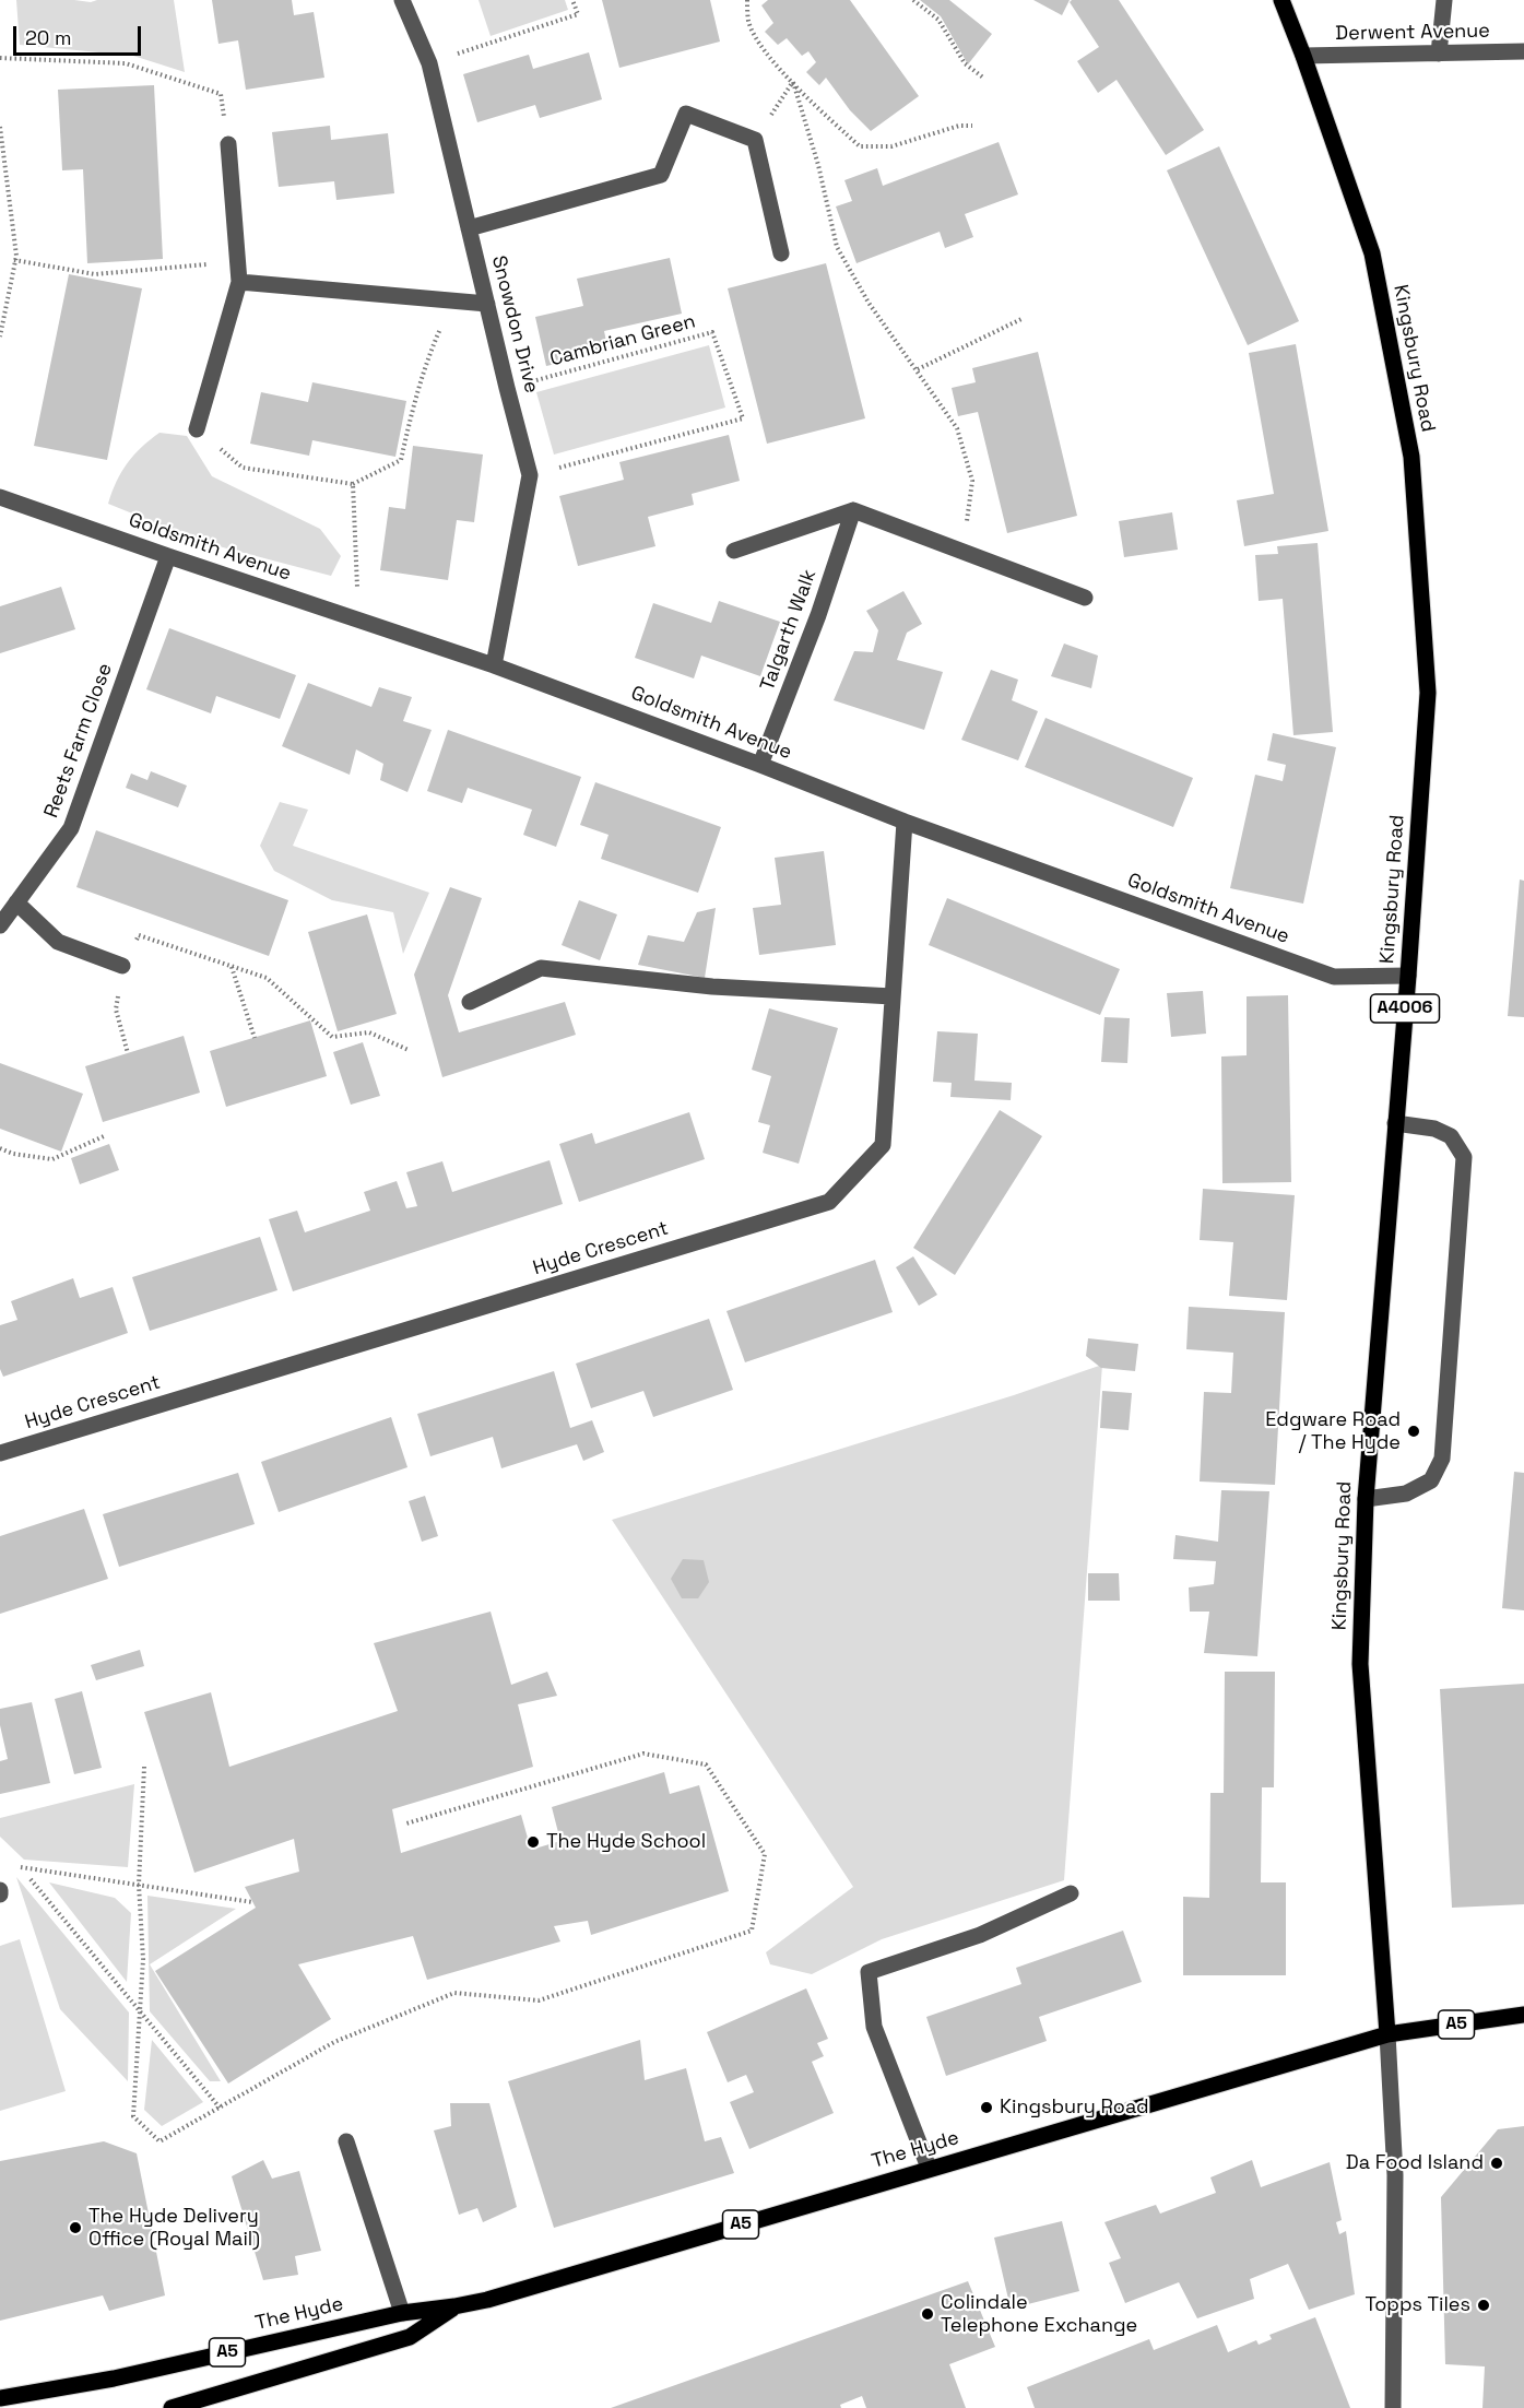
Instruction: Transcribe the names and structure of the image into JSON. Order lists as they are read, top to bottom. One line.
{"streets":{"main road":["Kingsbury Road","A4006","A5","The Hyde"],"street":["Derwent Avenue","Snowdon Drive","Goldsmith Avenue","Talgarth Walk","Reets Farm Close","Hyde Crescent"],"path":["Cambrian Green"]},"crossings":[["Derwent Avenue","Kingsbury Road"],["Snowdon Drive","Cambrian Green"],["Snowdon Drive","Goldsmith Avenue"],["Kingsbury Road","Goldsmith Avenue"],["Kingsbury Road","A5"],["Kingsbury Road","The Hyde"],["Goldsmith Avenue","Talgarth Walk"],["Goldsmith Avenue","Reets Farm Close"],["Goldsmith Avenue","Hyde Crescent"],["A5","The Hyde"]],"places":["Edgware Road / The Hyde","The Hyde School","Kingsbury Road","Da Food Island","The Hyde Delivery Office (Royal Mail)","Topps Tiles","Colindale Telephone Exchange"],"scale_bar":"20 m"}
